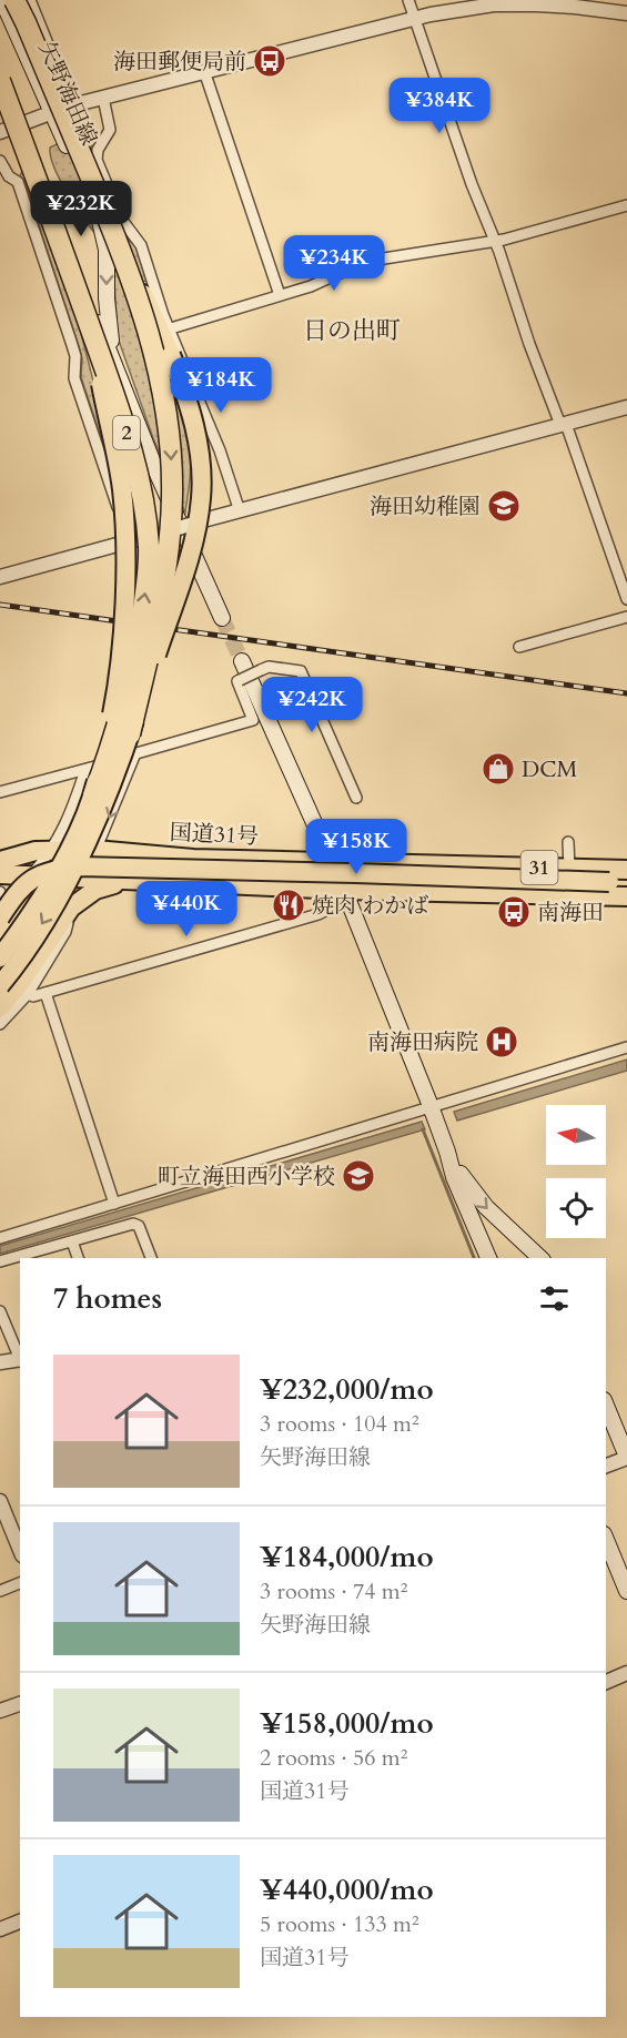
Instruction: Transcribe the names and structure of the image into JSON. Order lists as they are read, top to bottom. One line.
{"streets":{"highway":["2","国道31号","31"],"main road":["矢野海田線"]},"crossings":[["矢野海田線","2"]],"districts":["日の出町"],"places":{"bus stop":["海田郵便局前","南海田"],"school or university":["海田幼稚園","町立海田西小学校"],"shop":["DCM"],"restaurant":["焼肉 わかば"],"hospital":["南海田病院"]},"north":"left","page":{"price":["¥384K","¥232K","¥234K","¥184K","¥242K","¥158K","¥440K"],"heading":"7 homes","list":[{"name":"¥232,000/mo","note":"3 rooms · 104 m² · 矢野海田線"},{"name":"¥184,000/mo","note":"3 rooms · 74 m² · 矢野海田線"},{"name":"¥158,000/mo","note":"2 rooms · 56 m² · 国道31号"},{"name":"¥440,000/mo","note":"5 rooms · 133 m² · 国道31号"}]}}
